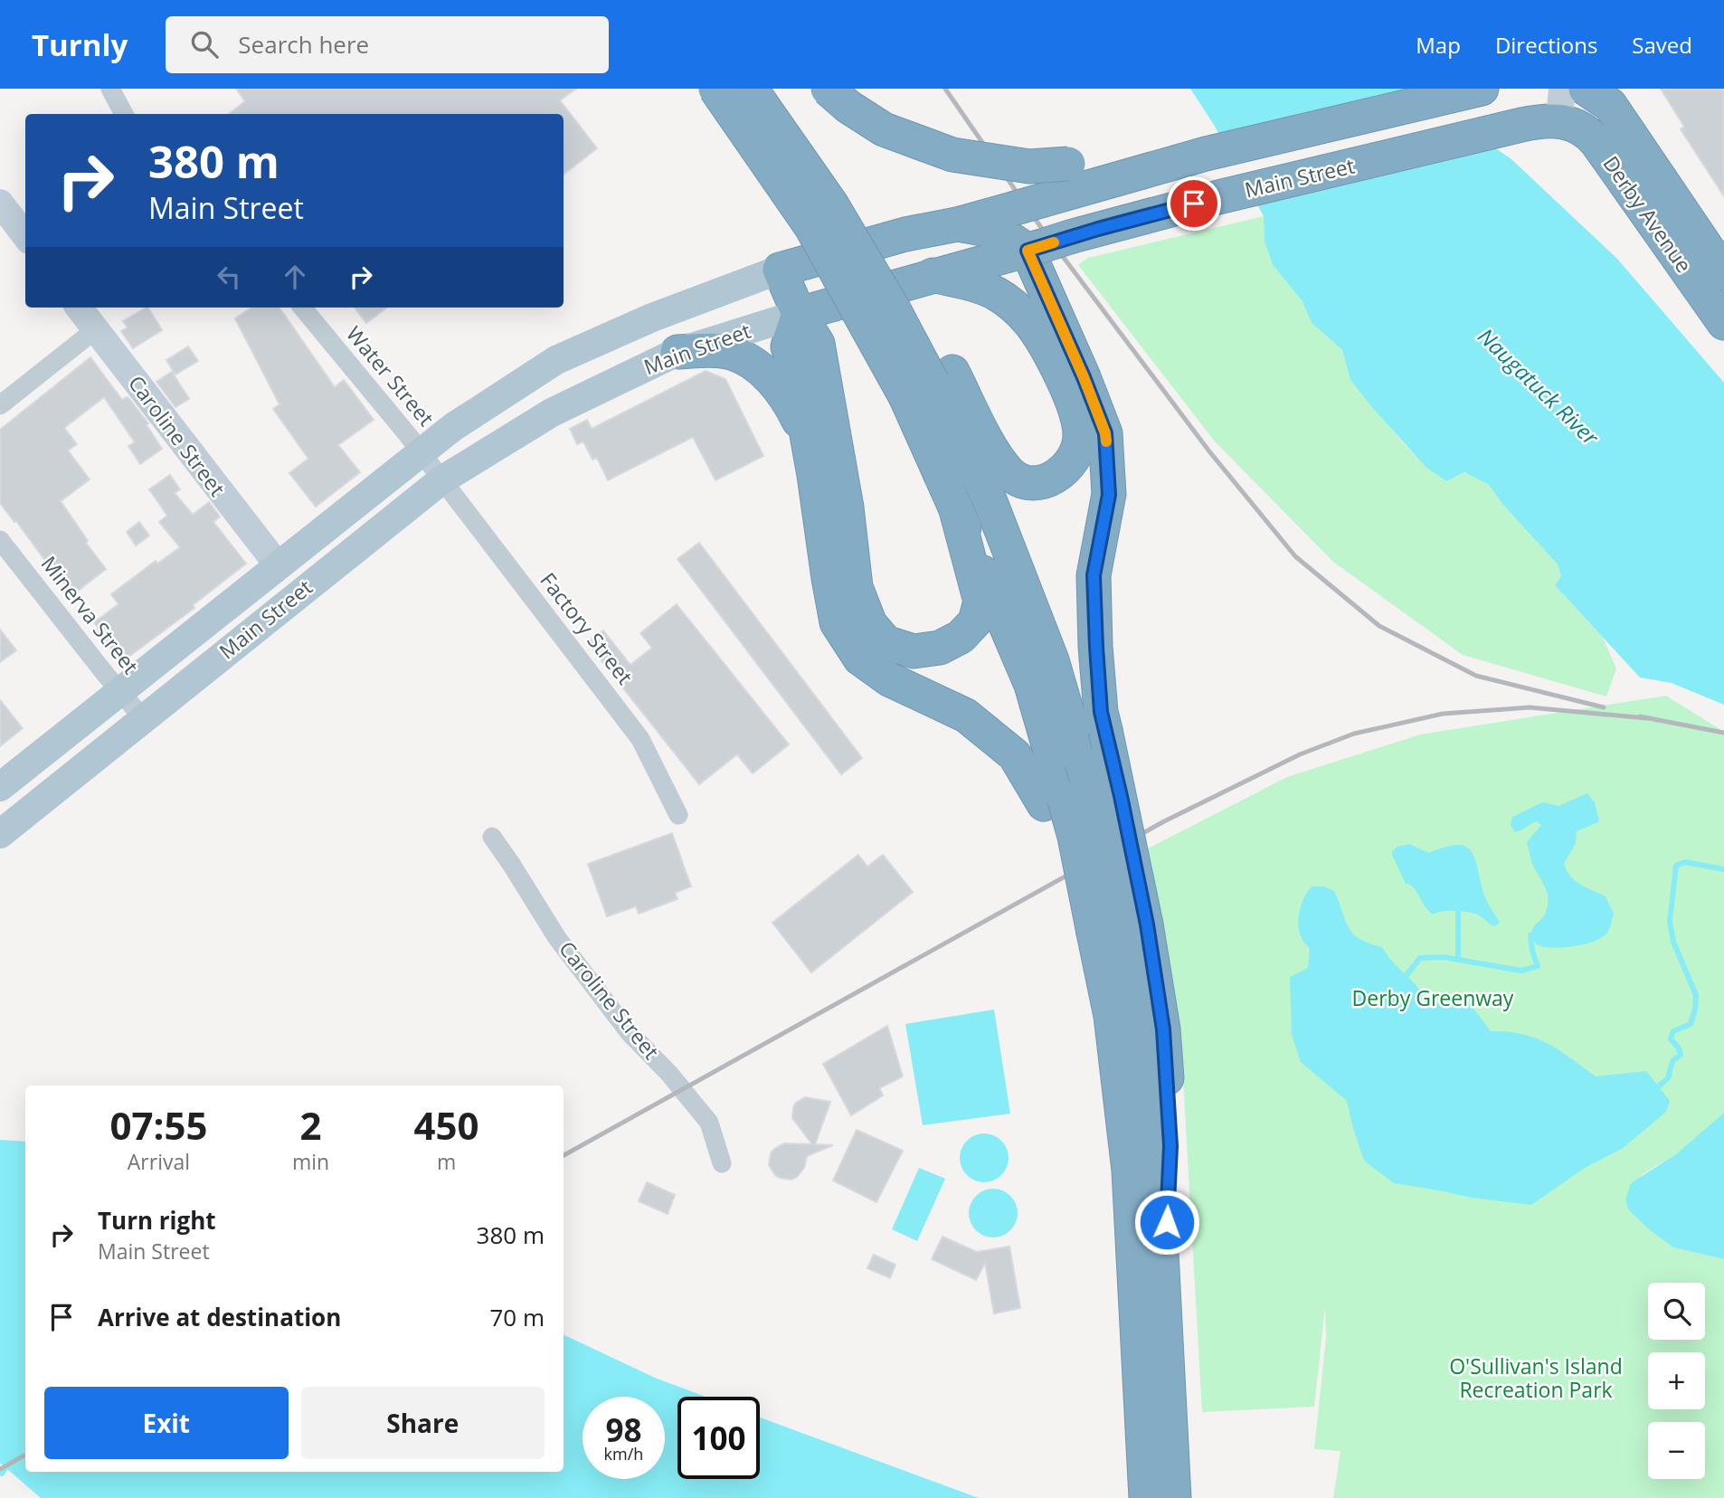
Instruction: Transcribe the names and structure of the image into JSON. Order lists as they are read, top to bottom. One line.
{"streets":{"highway":["Main Street","Derby Avenue"],"main road":["Caroline Street"],"street":["Water Street","Minerva Street","Factory Street"]},"crossings":[["Main Street","Derby Avenue"],["Main Street","Water Street"],["Main Street","Caroline Street"],["Main Street","Minerva Street"],["Main Street","Factory Street"],["Water Street","Factory Street"]],"water":["Naugatuck River"],"parks":["Derby Greenway","O'Sullivan's Island Recreation Park"],"page":{"header":"Turnly","search":"Search here","nav":["Map","Directions","Saved"],"turn":["380 m","Main Street"],"eta":["07:55","Arrival","2","min","450","m"],"list":[{"name":"Turn right","note":"Main Street","value":"380 m"},{"name":"Arrive at destination","value":"70 m"}],"map_buttons":["+","−"],"buttons":["Exit","Share"],"speed":"98 km/h","limit":"100"}}
